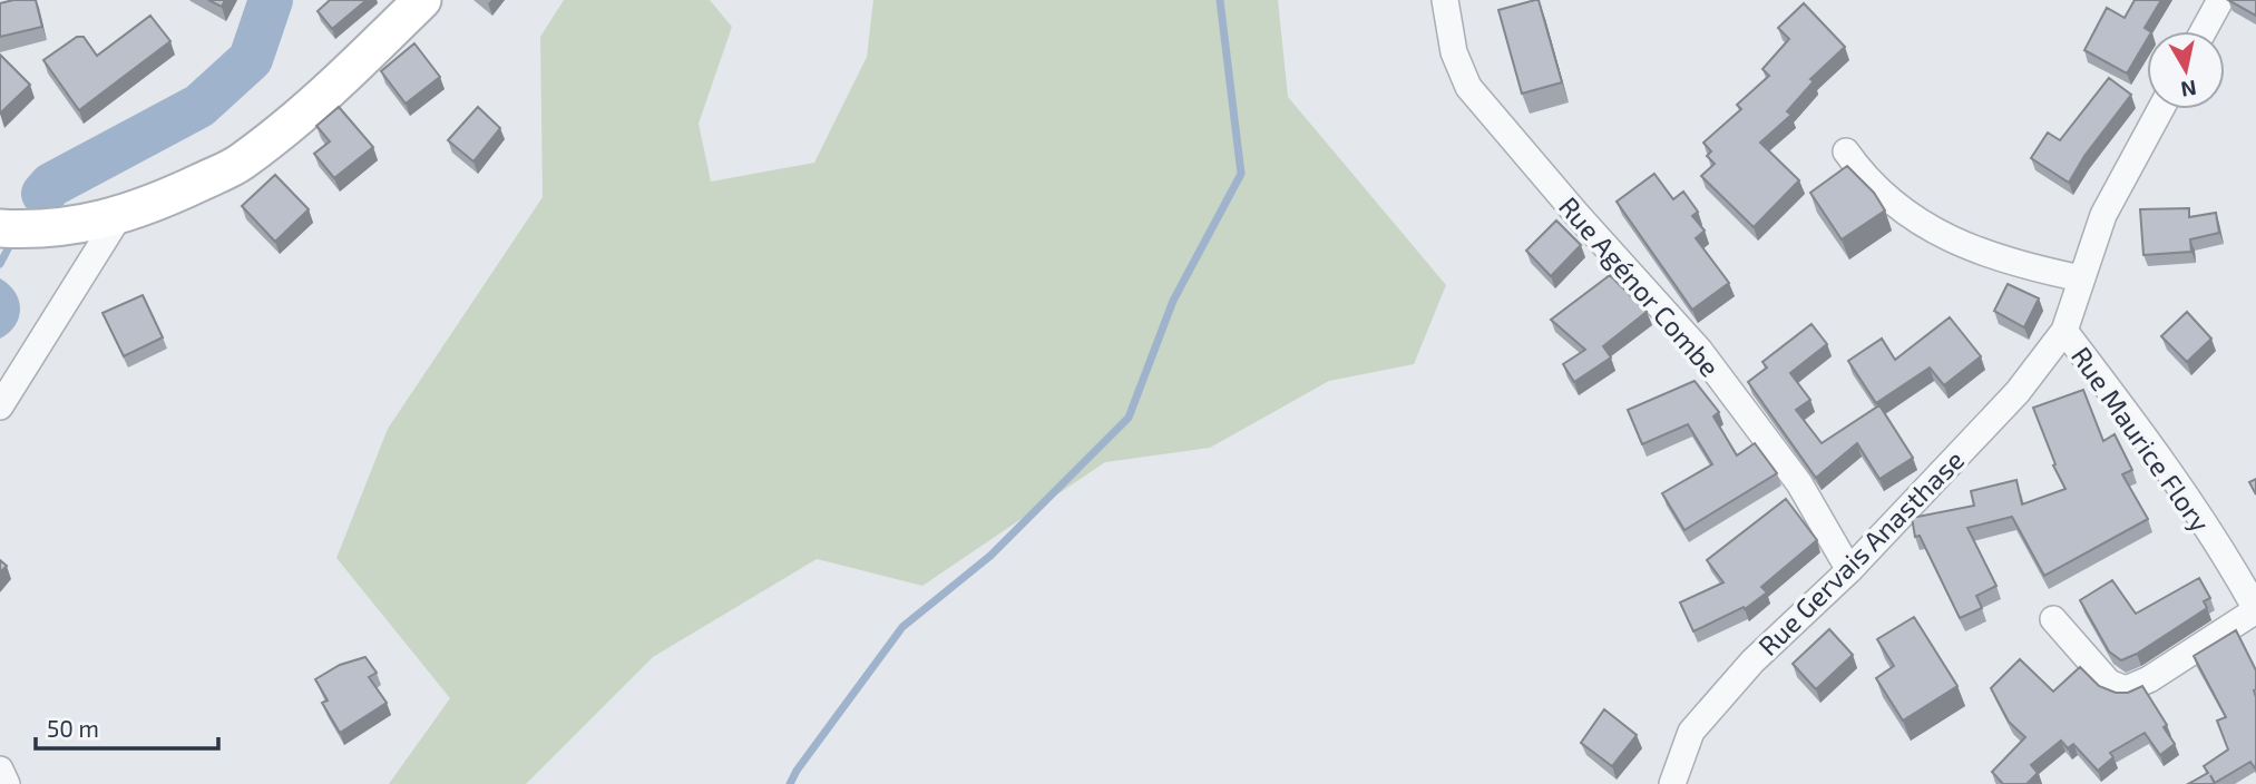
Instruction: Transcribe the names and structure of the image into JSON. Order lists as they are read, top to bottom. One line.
{"streets":{"street":["Rue Agénor Combe","Rue Maurice Flory","Rue Gervais Anasthase"]},"crossings":[["Rue Agénor Combe","Rue Gervais Anasthase"],["Rue Maurice Flory","Rue Gervais Anasthase"]],"scale_bar":"50 m","north":"bottom"}
